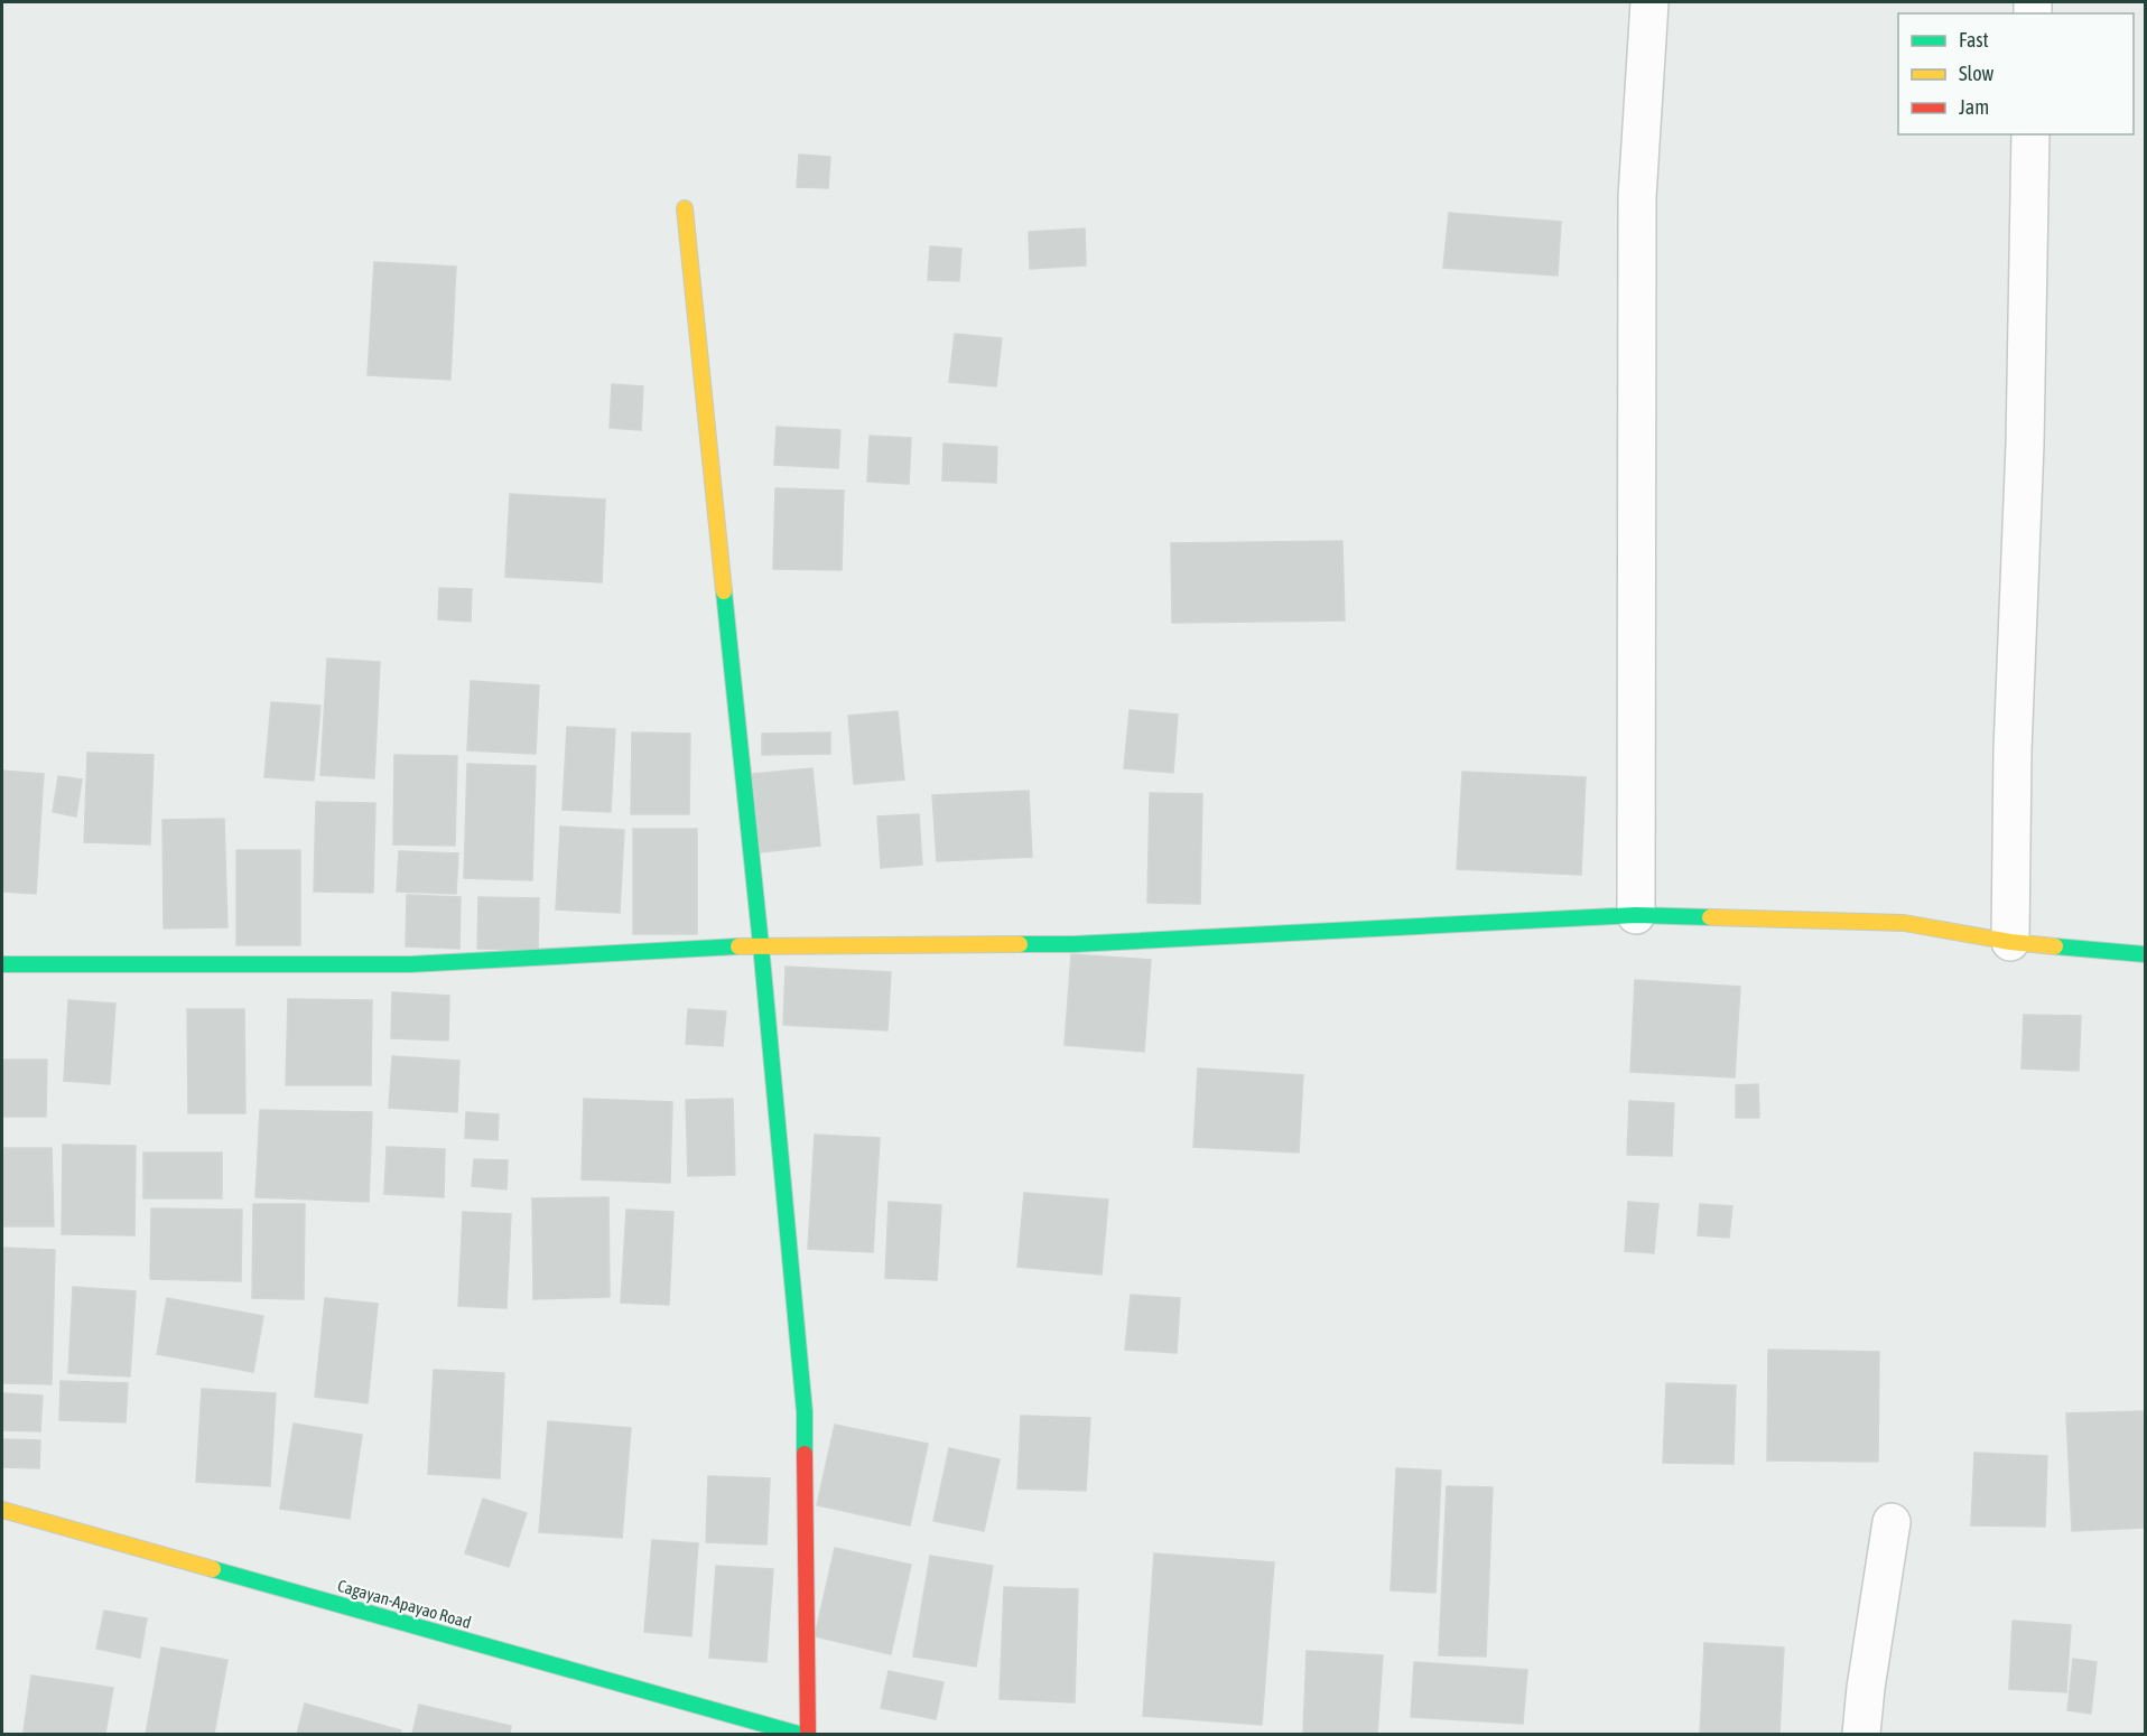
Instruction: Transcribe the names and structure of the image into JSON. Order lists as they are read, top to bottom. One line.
{"streets":{"street":["Cagayan-Apayao Road"]},"legend":["Fast","Slow","Jam"]}
